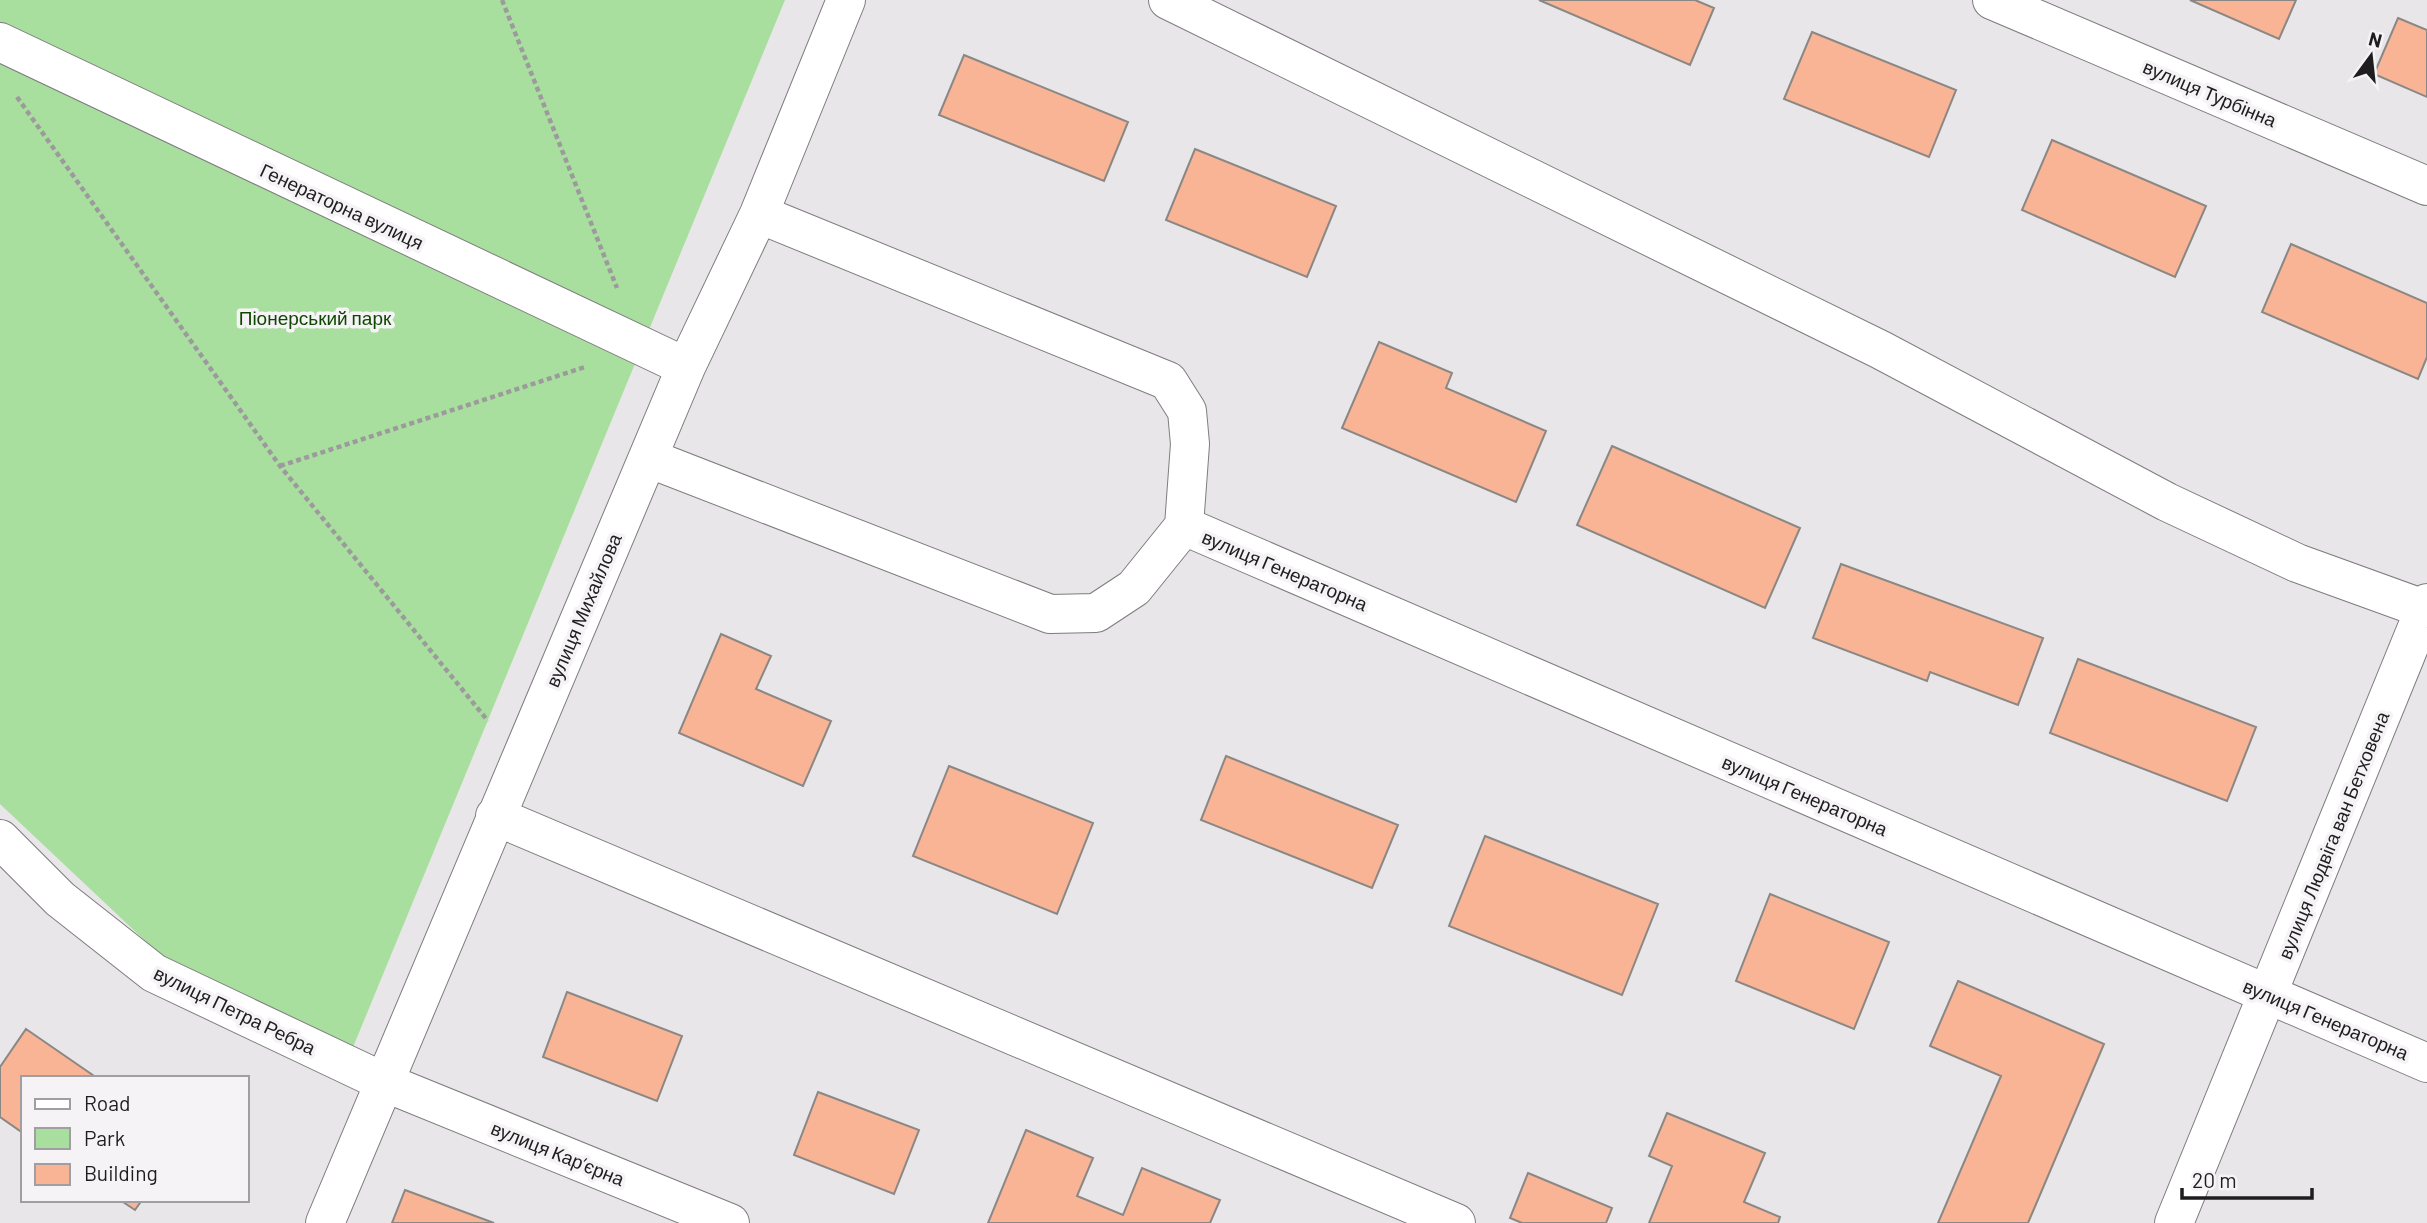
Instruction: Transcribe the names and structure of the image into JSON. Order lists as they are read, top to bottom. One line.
{"streets":{"street":["вулиця Турбінна","Генераторна вулиця","вулиця Генераторна","вулиця Михайлова","вулиця Людвіга ван Бетховена","вулиця Петра Ребра","вулиця Кар’єрна"]},"crossings":[["Генераторна вулиця","вулиця Михайлова"],["вулиця Генераторна","вулиця Михайлова"],["вулиця Генераторна","вулиця Людвіга ван Бетховена"],["вулиця Михайлова","вулиця Петра Ребра"],["вулиця Михайлова","вулиця Кар’єрна"],["вулиця Петра Ребра","вулиця Кар’єрна"]],"parks":["Піонерський парк"],"legend":["Road","Park","Building"],"scale_bar":"20 m","north":"top"}
